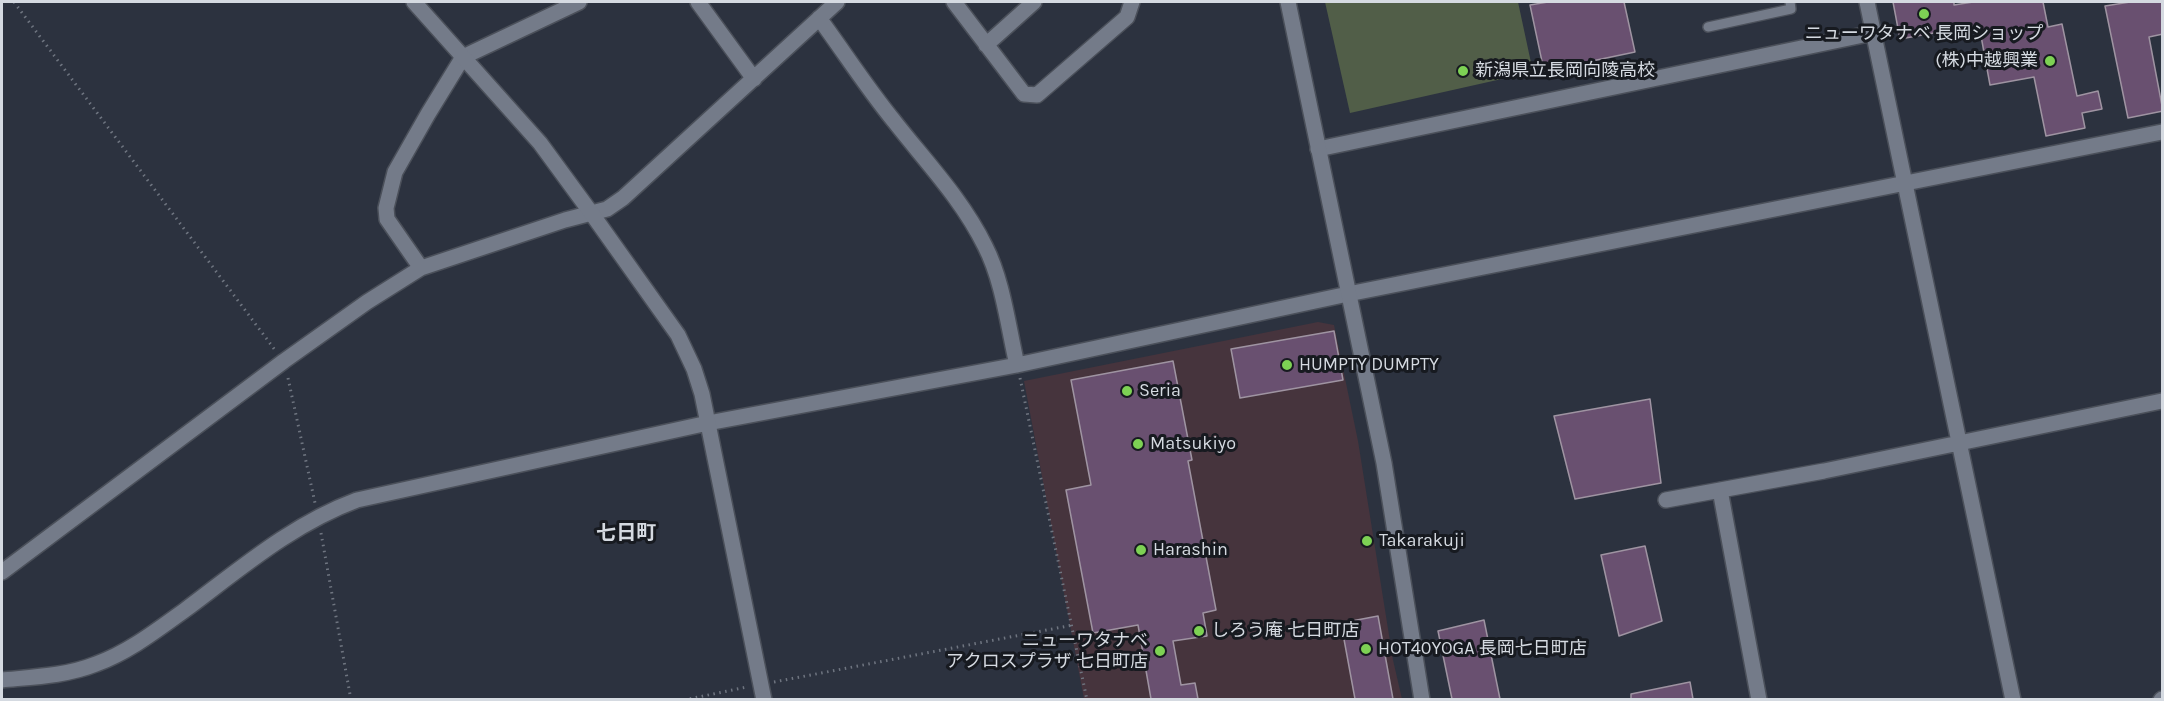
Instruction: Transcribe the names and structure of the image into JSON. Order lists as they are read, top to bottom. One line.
{"districts":["七日町"],"places":["ニューワタナベ 長岡ショップ","(株)中越興業","新潟県立長岡向陵高校","HUMPTY DUMPTY","Seria","Matsukiyo","Takarakuji","Harashin","しろう庵 七日町店","HOT40YOGA 長岡七日町店","ニューワタナベ アクロスプラザ 七日町店"]}
